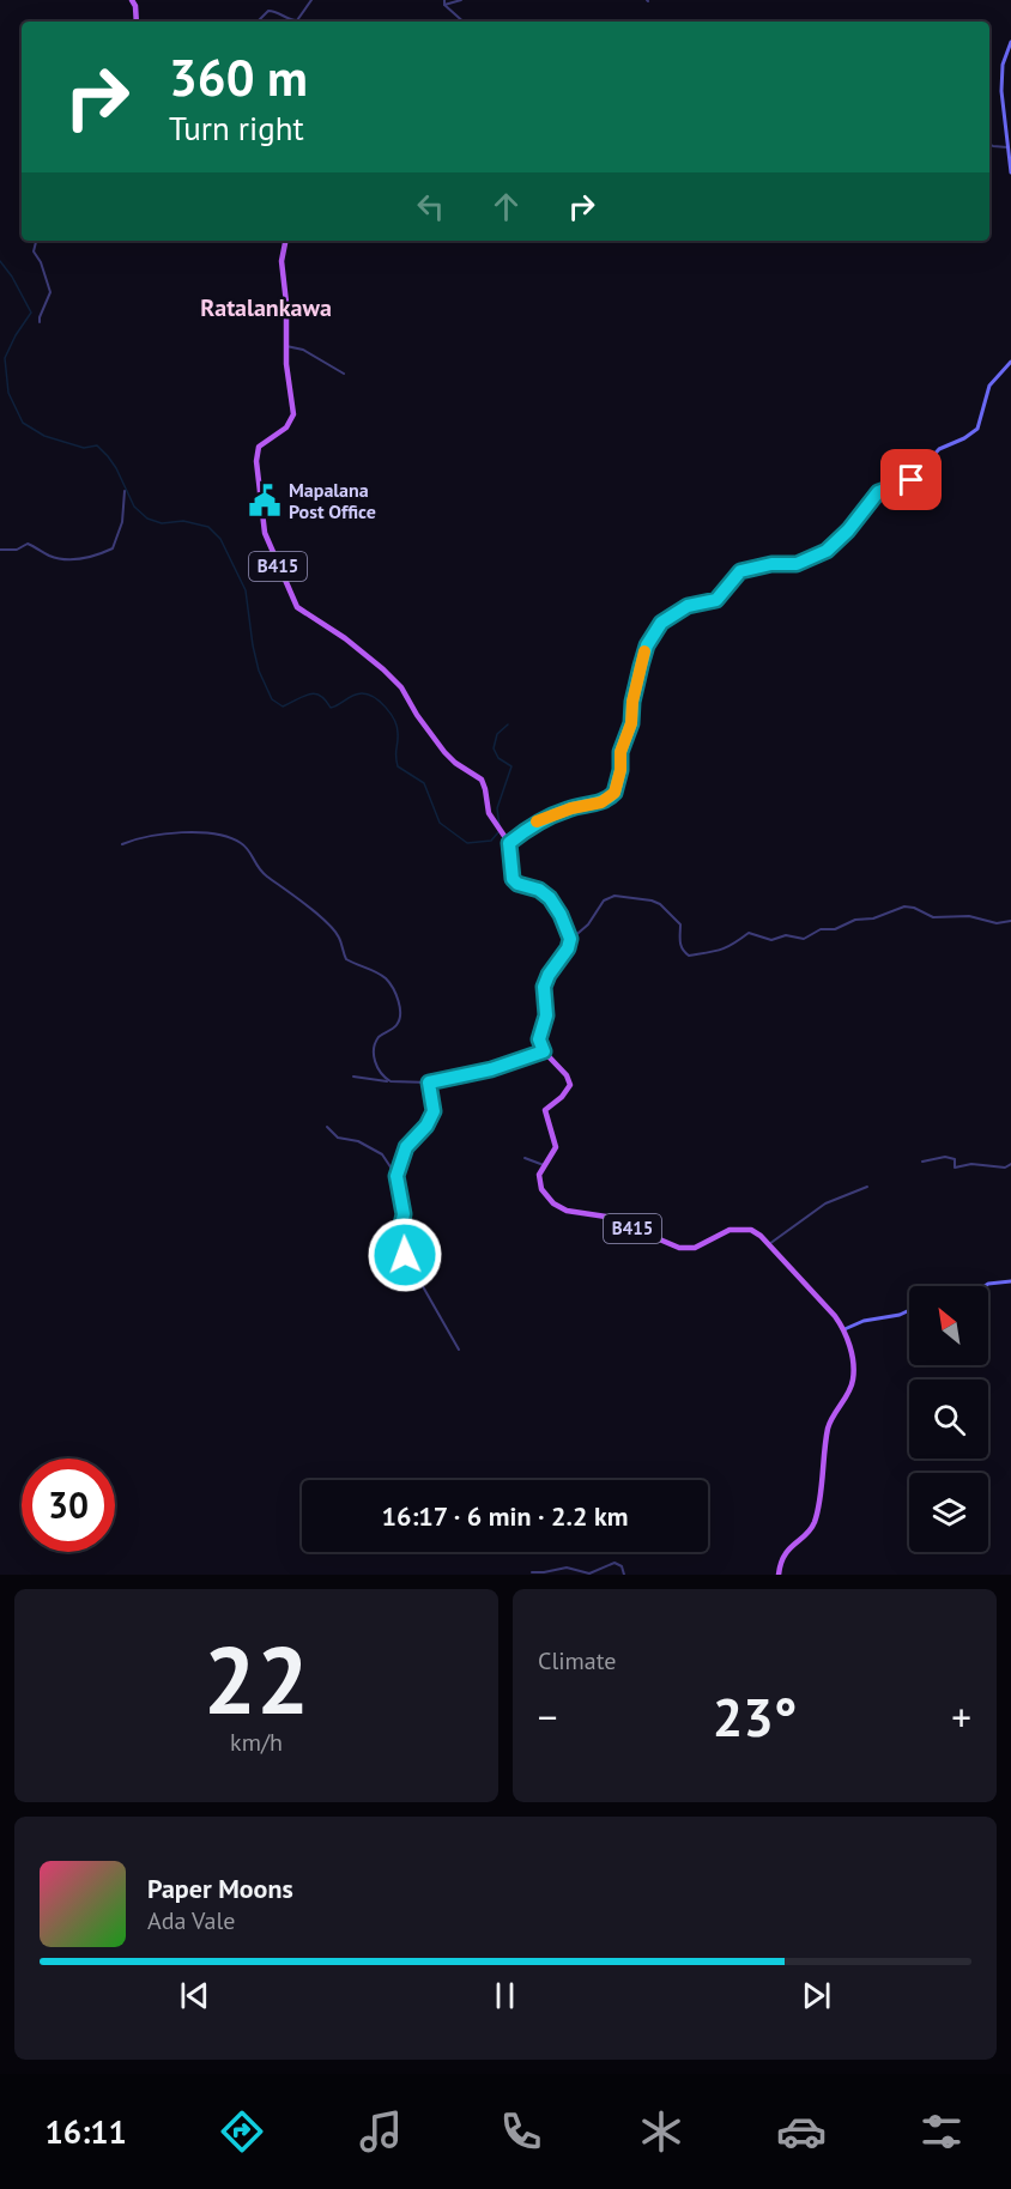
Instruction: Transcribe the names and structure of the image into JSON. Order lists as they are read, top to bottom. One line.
{"streets":{"main road":["B415"]},"districts":["Ratalankawa"],"places":{"public building":["Mapalana Post Office"]},"north":"top left","page":{"turn":["360 m","Turn right"],"limit":"30","trip":"16:17 · 6 min · 2.2 km","tile":[["22","km/h"],"Climate"],"heat":["−","23°","+"],"song":["Paper Moons","Ada Vale"],"tabs":"16:11"}}
